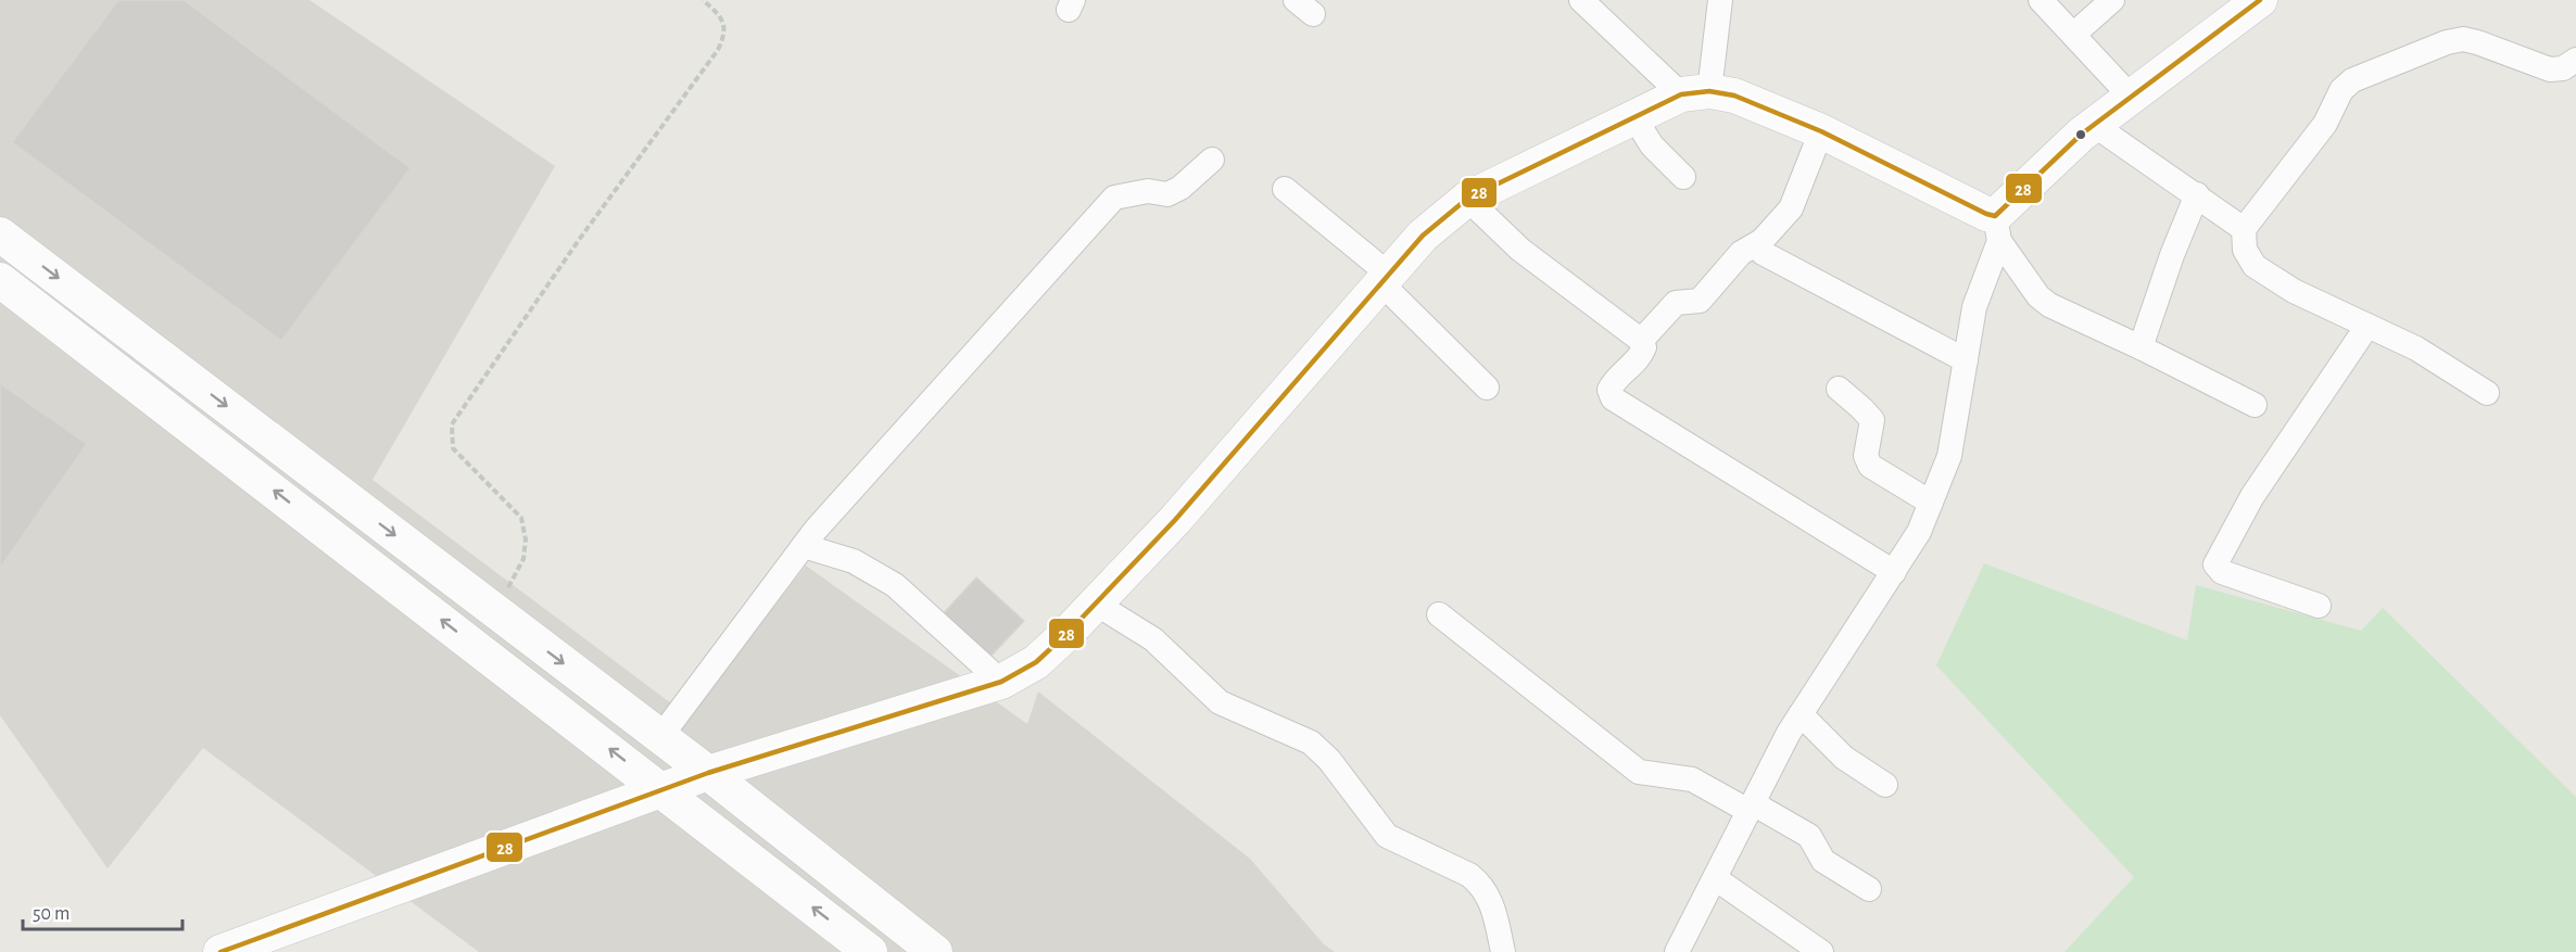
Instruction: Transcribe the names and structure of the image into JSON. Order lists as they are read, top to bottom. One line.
{"lines":["transit line 28"],"scale_bar":"50 m"}
